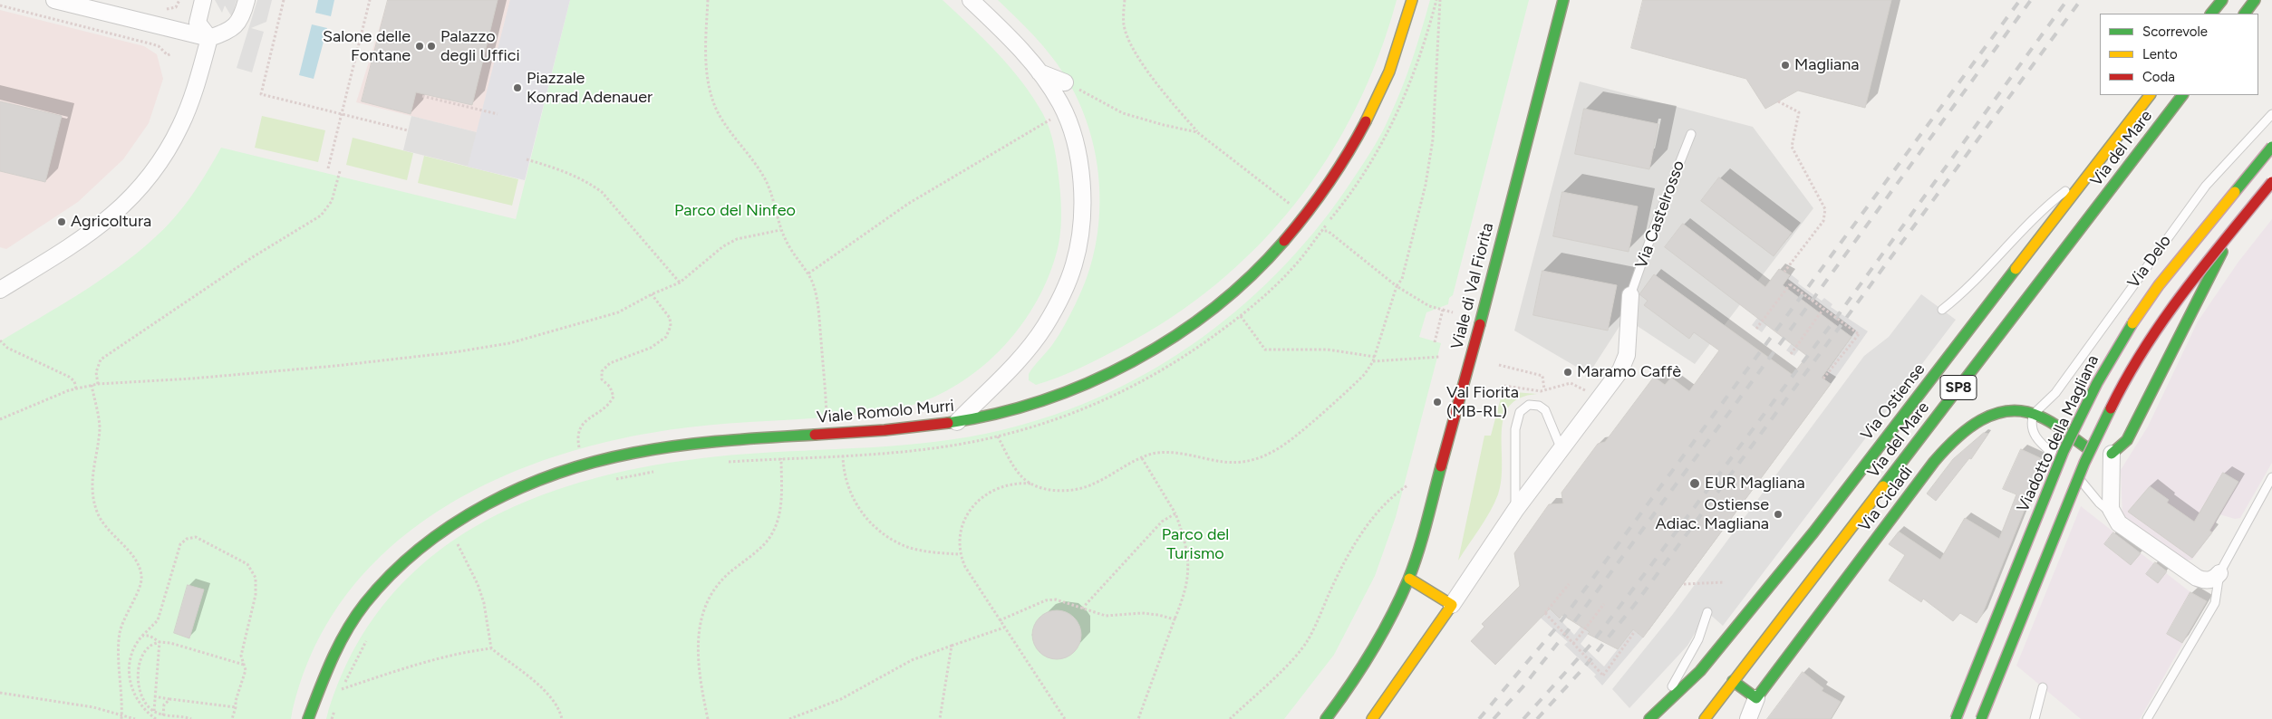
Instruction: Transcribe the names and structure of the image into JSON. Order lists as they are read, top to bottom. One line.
{"streets":{"main road":["Via del Mare","Viale di Val Fiorita","SP8","Via Ostiense","Viale Romolo Murri","Viadotto della Magliana","Via Cicladi"],"lane":["Via Castelrosso","Via Delo"]},"crossings":[["Via Delo","Via Cicladi"]],"parks":["Parco del Ninfeo","Parco del Turismo"],"places":["Salone delle Fontane","Palazzo degli Uffici","Magliana","Piazzale Konrad Adenauer","Agricoltura","Maramo Caffè","Val Fiorita (MB-RL)","EUR Magliana","Ostiense Adiac. Magliana"],"legend":["Scorrevole","Lento","Coda"]}
